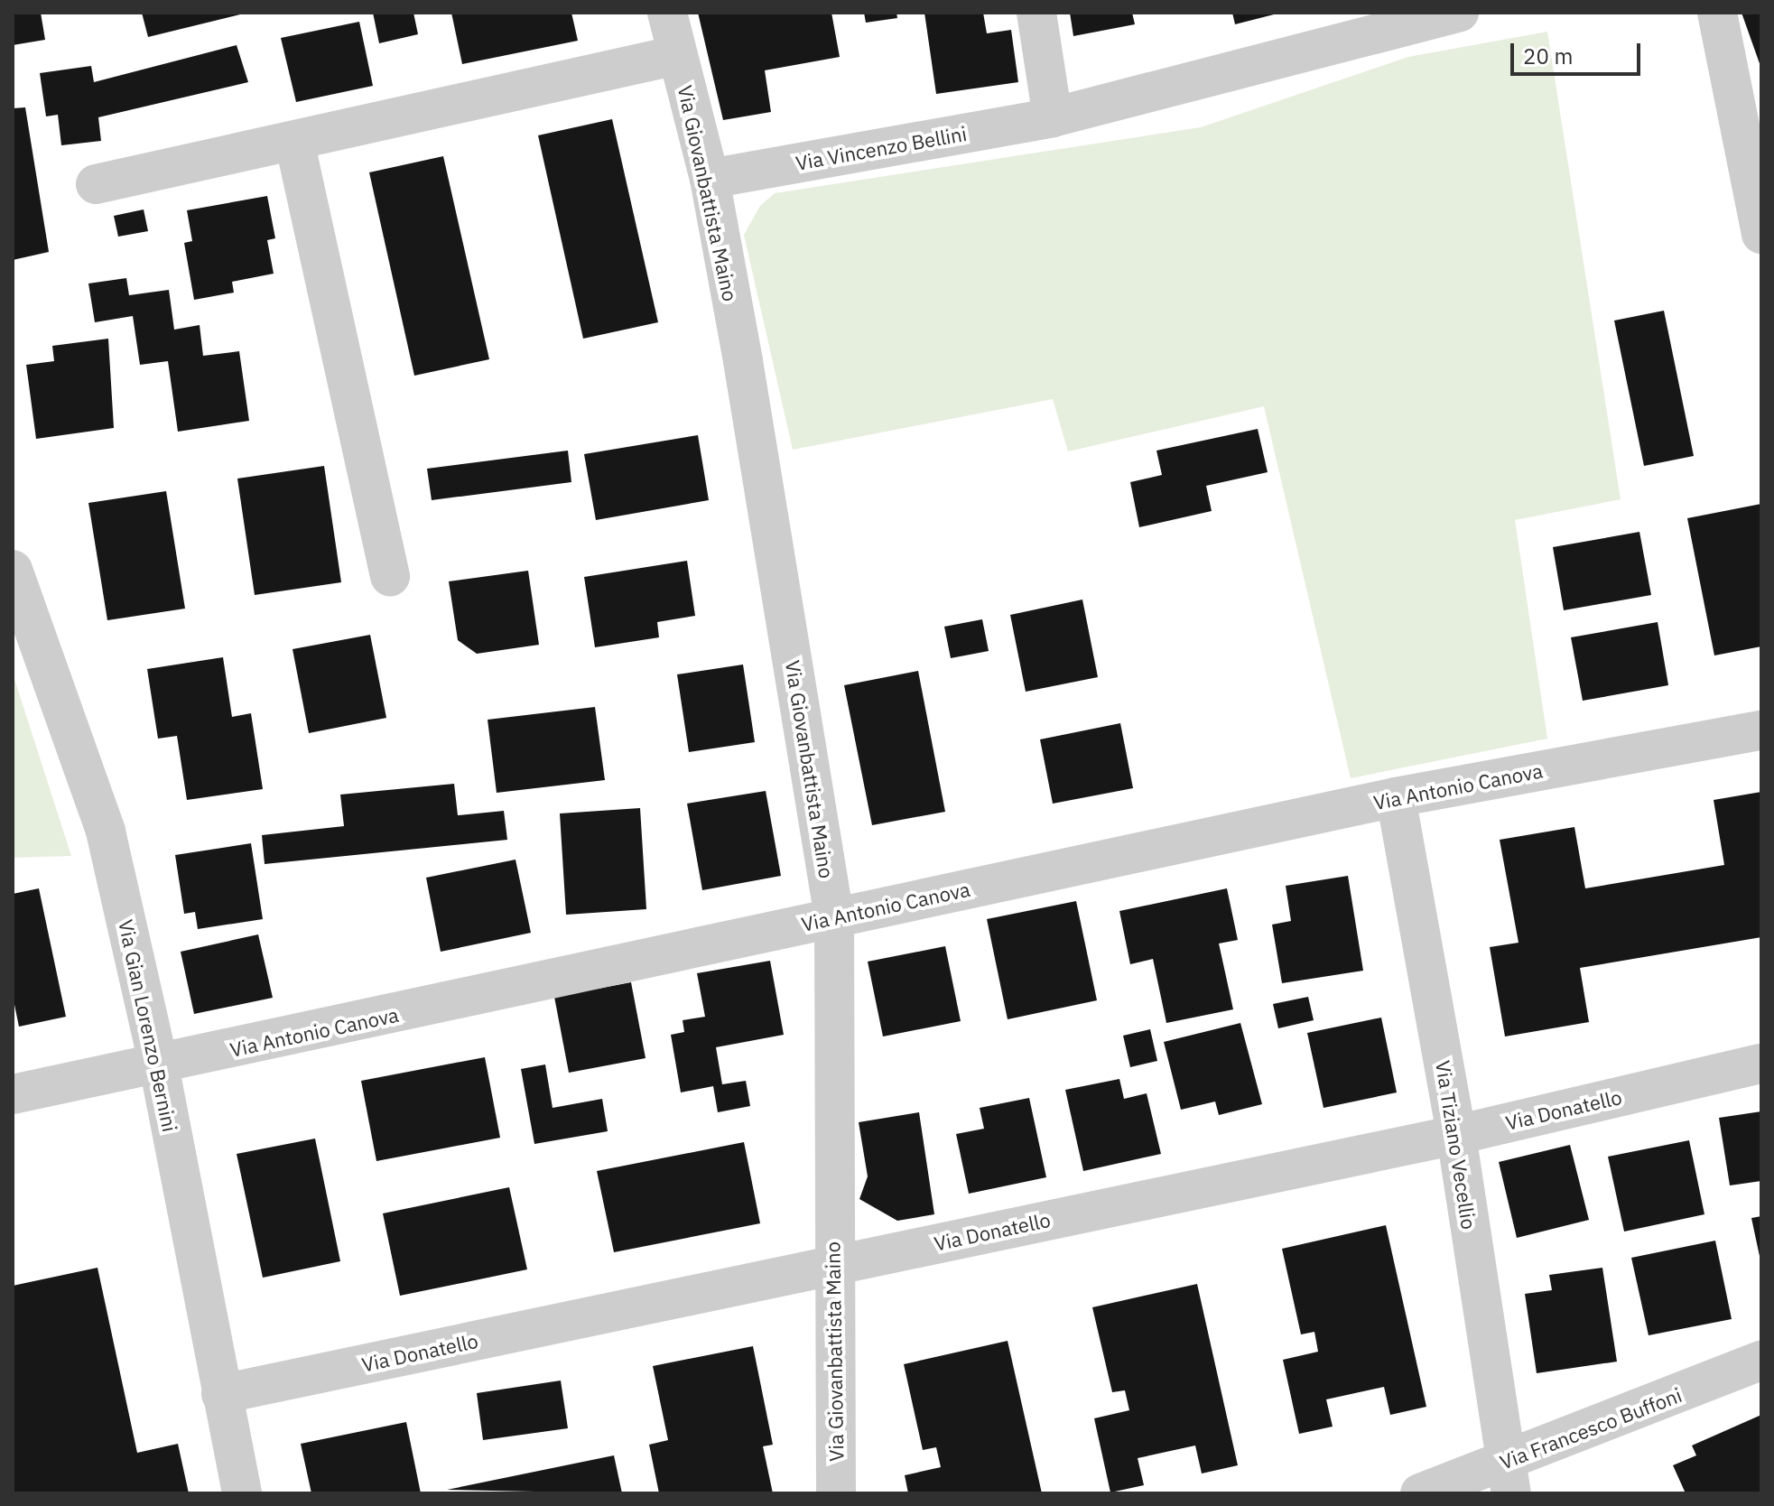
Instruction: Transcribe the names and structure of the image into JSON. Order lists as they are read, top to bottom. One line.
{"streets":{"street":["Via Vincenzo Bellini","Via Giovanbattista Maino","Via Antonio Canova","Via Gian Lorenzo Bernini","Via Donatello","Via Tiziano Vecellio","Via Francesco Buffoni"]},"crossings":[["Via Vincenzo Bellini","Via Giovanbattista Maino"],["Via Giovanbattista Maino","Via Antonio Canova"],["Via Giovanbattista Maino","Via Donatello"],["Via Antonio Canova","Via Gian Lorenzo Bernini"],["Via Antonio Canova","Via Tiziano Vecellio"],["Via Gian Lorenzo Bernini","Via Donatello"],["Via Donatello","Via Tiziano Vecellio"],["Via Tiziano Vecellio","Via Francesco Buffoni"]],"scale_bar":"20 m"}
